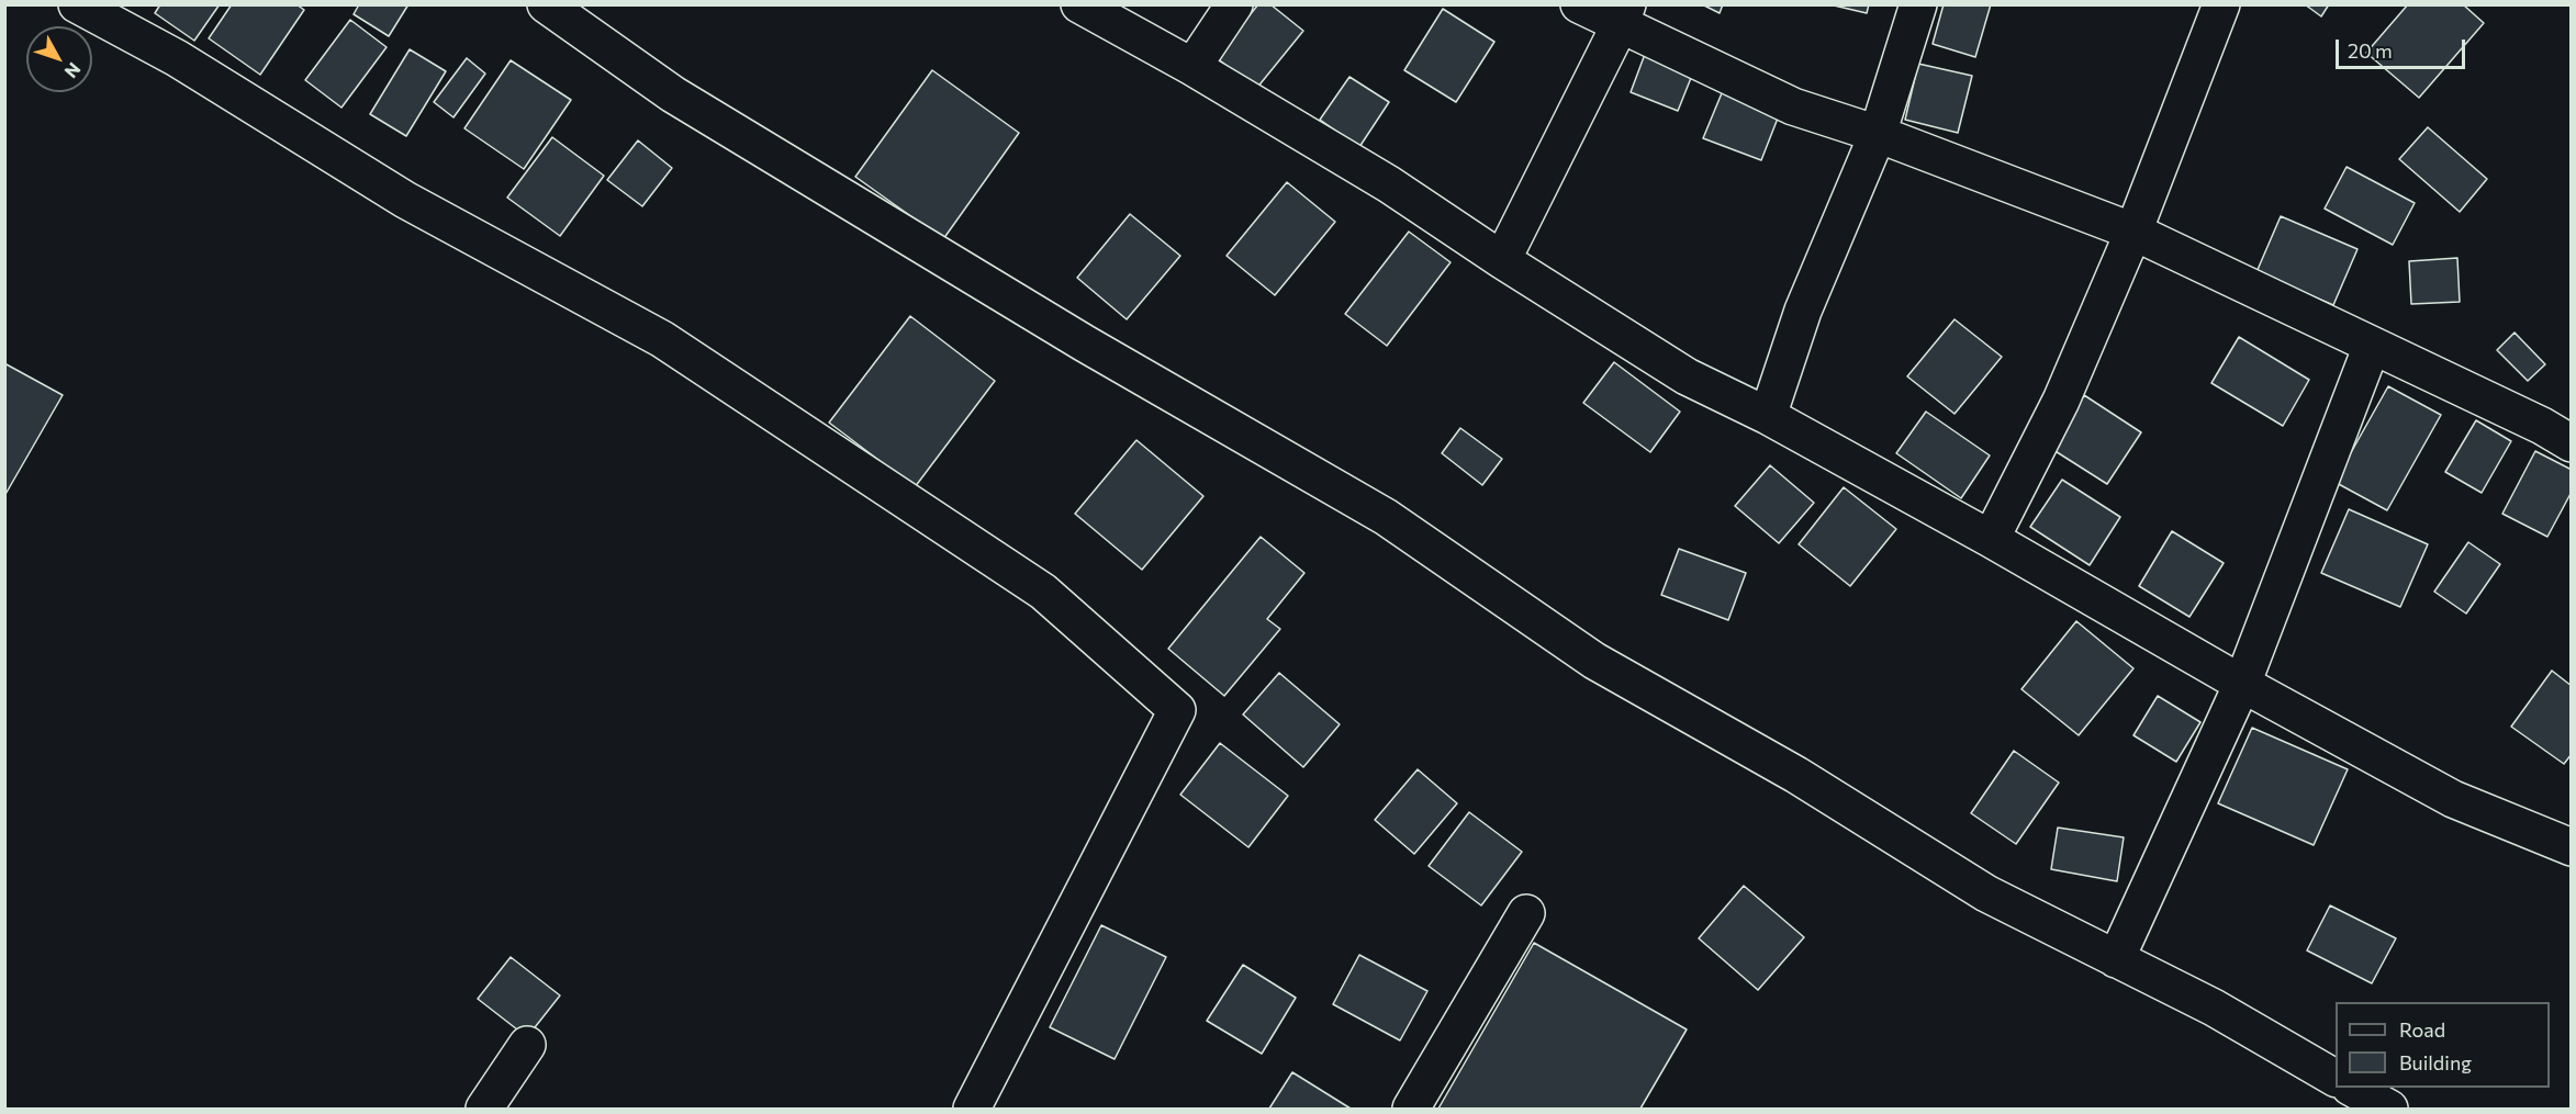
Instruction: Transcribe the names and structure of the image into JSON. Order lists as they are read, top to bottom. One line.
{"legend":["Road","Building"],"scale_bar":"20 m","north":"bottom right"}
